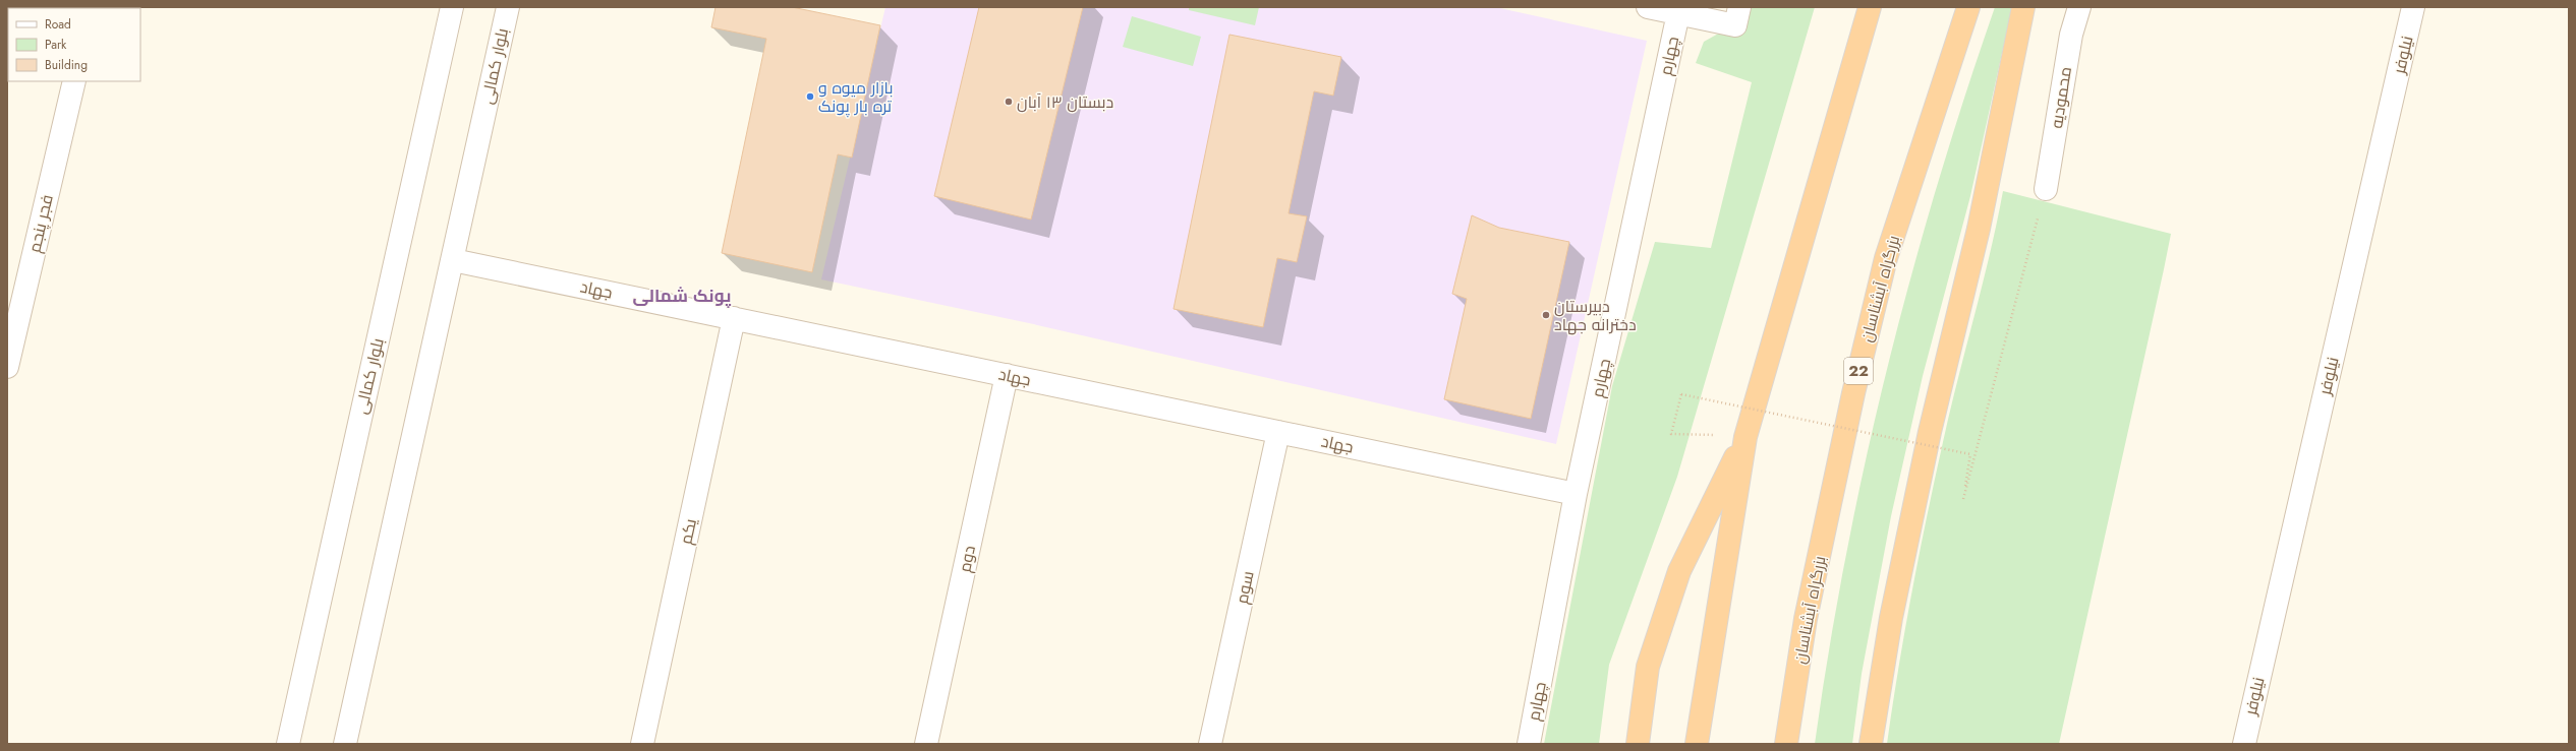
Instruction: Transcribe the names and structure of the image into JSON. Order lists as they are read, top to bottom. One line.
{"streets":{"highway":["بزرگراه آبشناسان","22"],"street":["نیلوفر","چهارم","بلوار کمالی","محمودیه","فجر پنجم","جهاد","یکم","دوم","سوم"]},"crossings":[["چهارم","جهاد"],["بلوار کمالی","جهاد"],["جهاد","یکم"],["جهاد","دوم"],["جهاد","سوم"]],"districts":["پونک شمالی"],"places":["بازار ميوه و تره بار پونک","دبستان ۱۳ آبان","دبیرستان دخترانه جهاد"],"legend":["Road","Park","Building"]}
